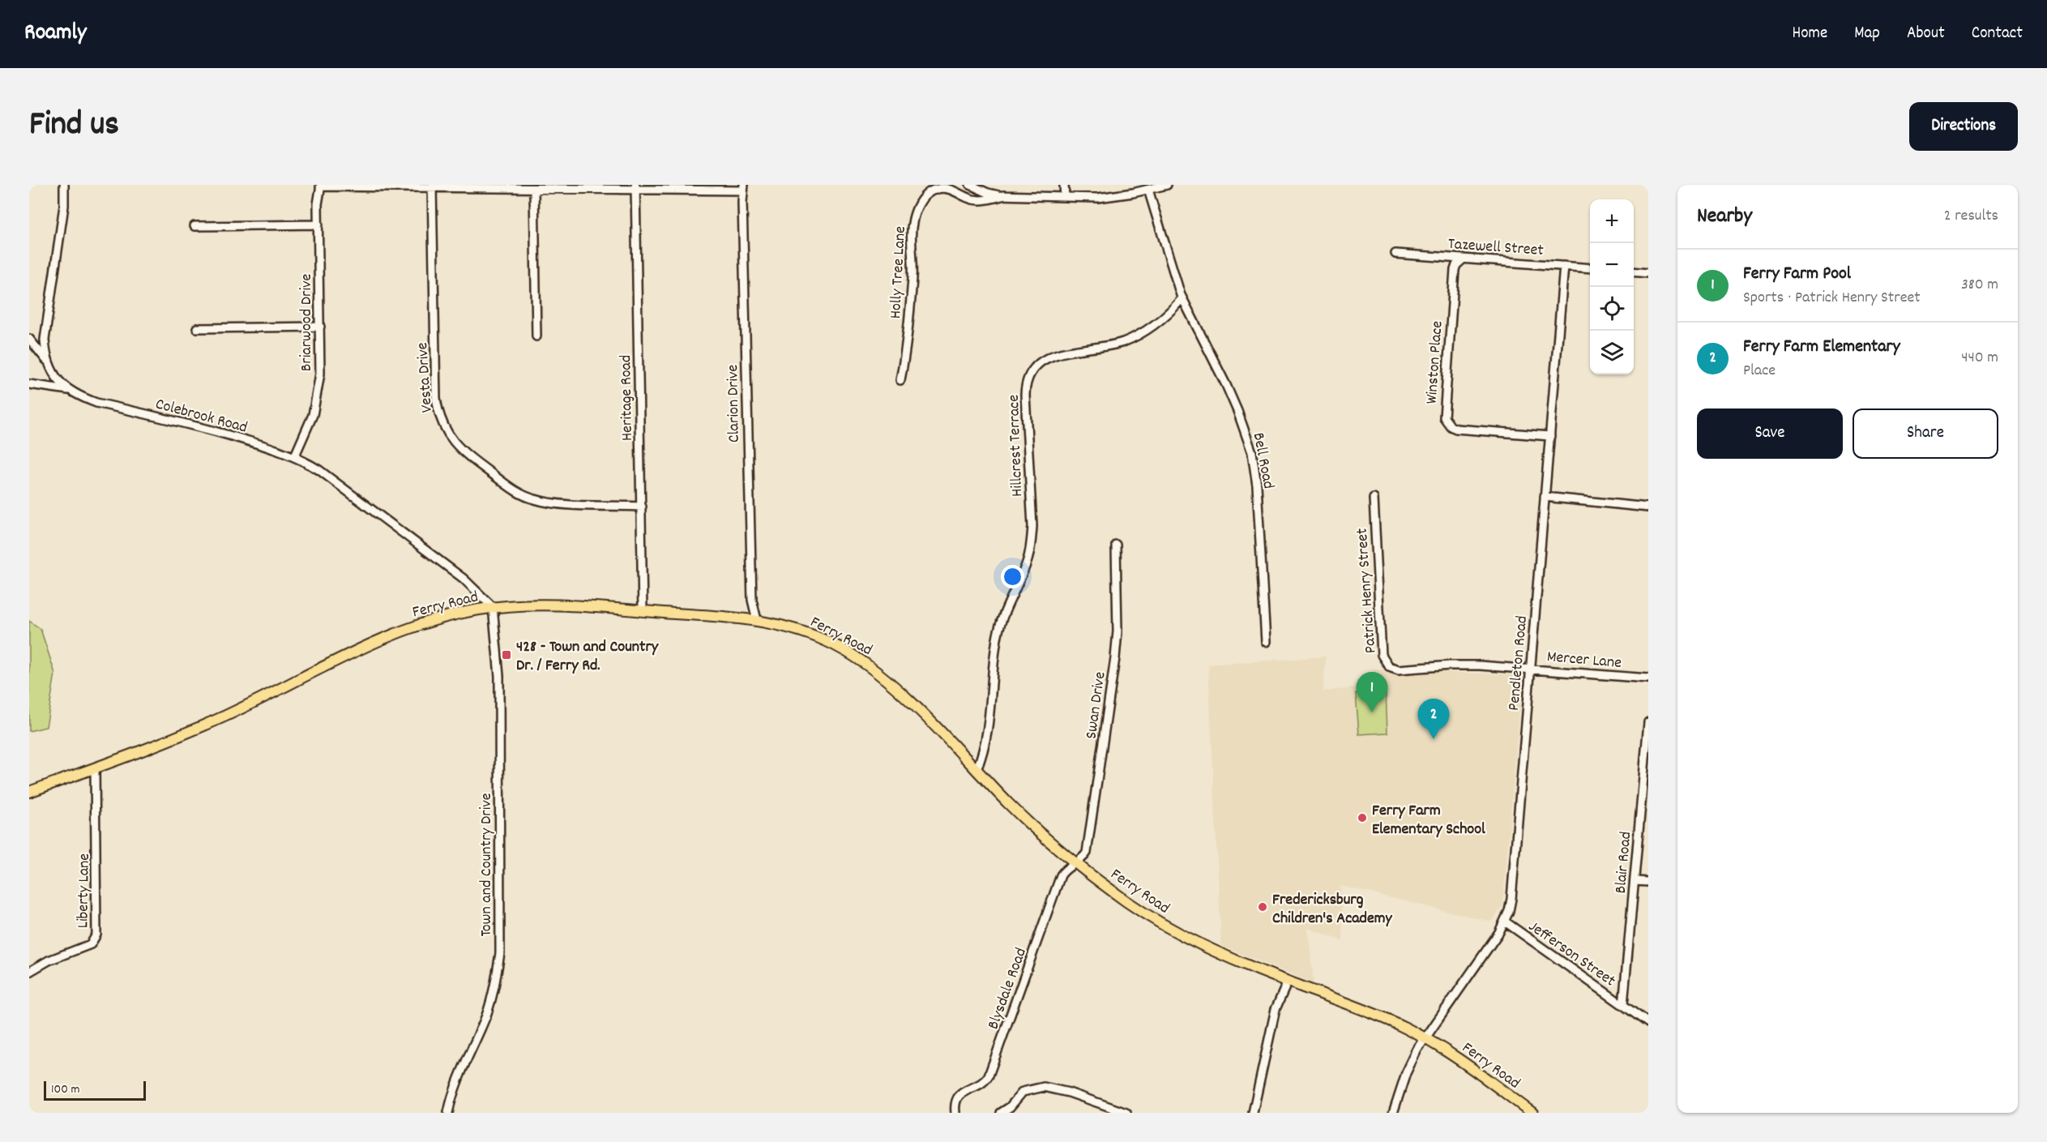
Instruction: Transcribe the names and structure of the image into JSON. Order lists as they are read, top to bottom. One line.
{"streets":{"main road":["Ferry Road"],"street":["Tazewell Street","Holly Tree Lane","Briarwood Drive","Winston Place","Vesta Drive","Heritage Road","Clarion Drive","Colebrook Road","Hillcrest Terrace","Bell Road","Patrick Henry Street","Mercer Lane","Pendleton Road","Swan Drive","Blair Road","Town and Country Drive","Liberty Lane","Jefferson Street","Blysdale Road"]},"crossings":[["Tazewell Street","Winston Place"],["Tazewell Street","Pendleton Road"],["Briarwood Drive","Colebrook Road"],["Winston Place","Pendleton Road"],["Vesta Drive","Heritage Road"],["Heritage Road","Ferry Road"],["Clarion Drive","Ferry Road"],["Colebrook Road","Ferry Road"],["Colebrook Road","Town and Country Drive"],["Hillcrest Terrace","Bell Road"],["Hillcrest Terrace","Ferry Road"],["Patrick Henry Street","Mercer Lane"],["Ferry Road","Pendleton Road"],["Ferry Road","Swan Drive"],["Ferry Road","Town and Country Drive"],["Ferry Road","Liberty Lane"],["Ferry Road","Blysdale Road"],["Mercer Lane","Pendleton Road"],["Pendleton Road","Jefferson Street"],["Swan Drive","Blysdale Road"],["Blair Road","Jefferson Street"]],"places":{"transit":["428 - Town and Country Dr. / Ferry Rd."],"other":["Ferry Farm Elementary School","Fredericksburg Children's Academy"]},"scale_bar":"100 m","page":{"header":"Roamly","nav":["Home","Map","About","Contact"],"title":"Find us","buttons":["Directions",["Save","Share"]],"heading":["Nearby","2 results"],"map_buttons":["+","−"],"list":[{"mark":"1","name":"Ferry Farm Pool","note":"Sports · Patrick Henry Street","value":"380 m"},{"mark":"2","name":"Ferry Farm Elementary","note":"Place","value":"440 m"}],"pins":["1","2"],"scale":"100 m"}}
